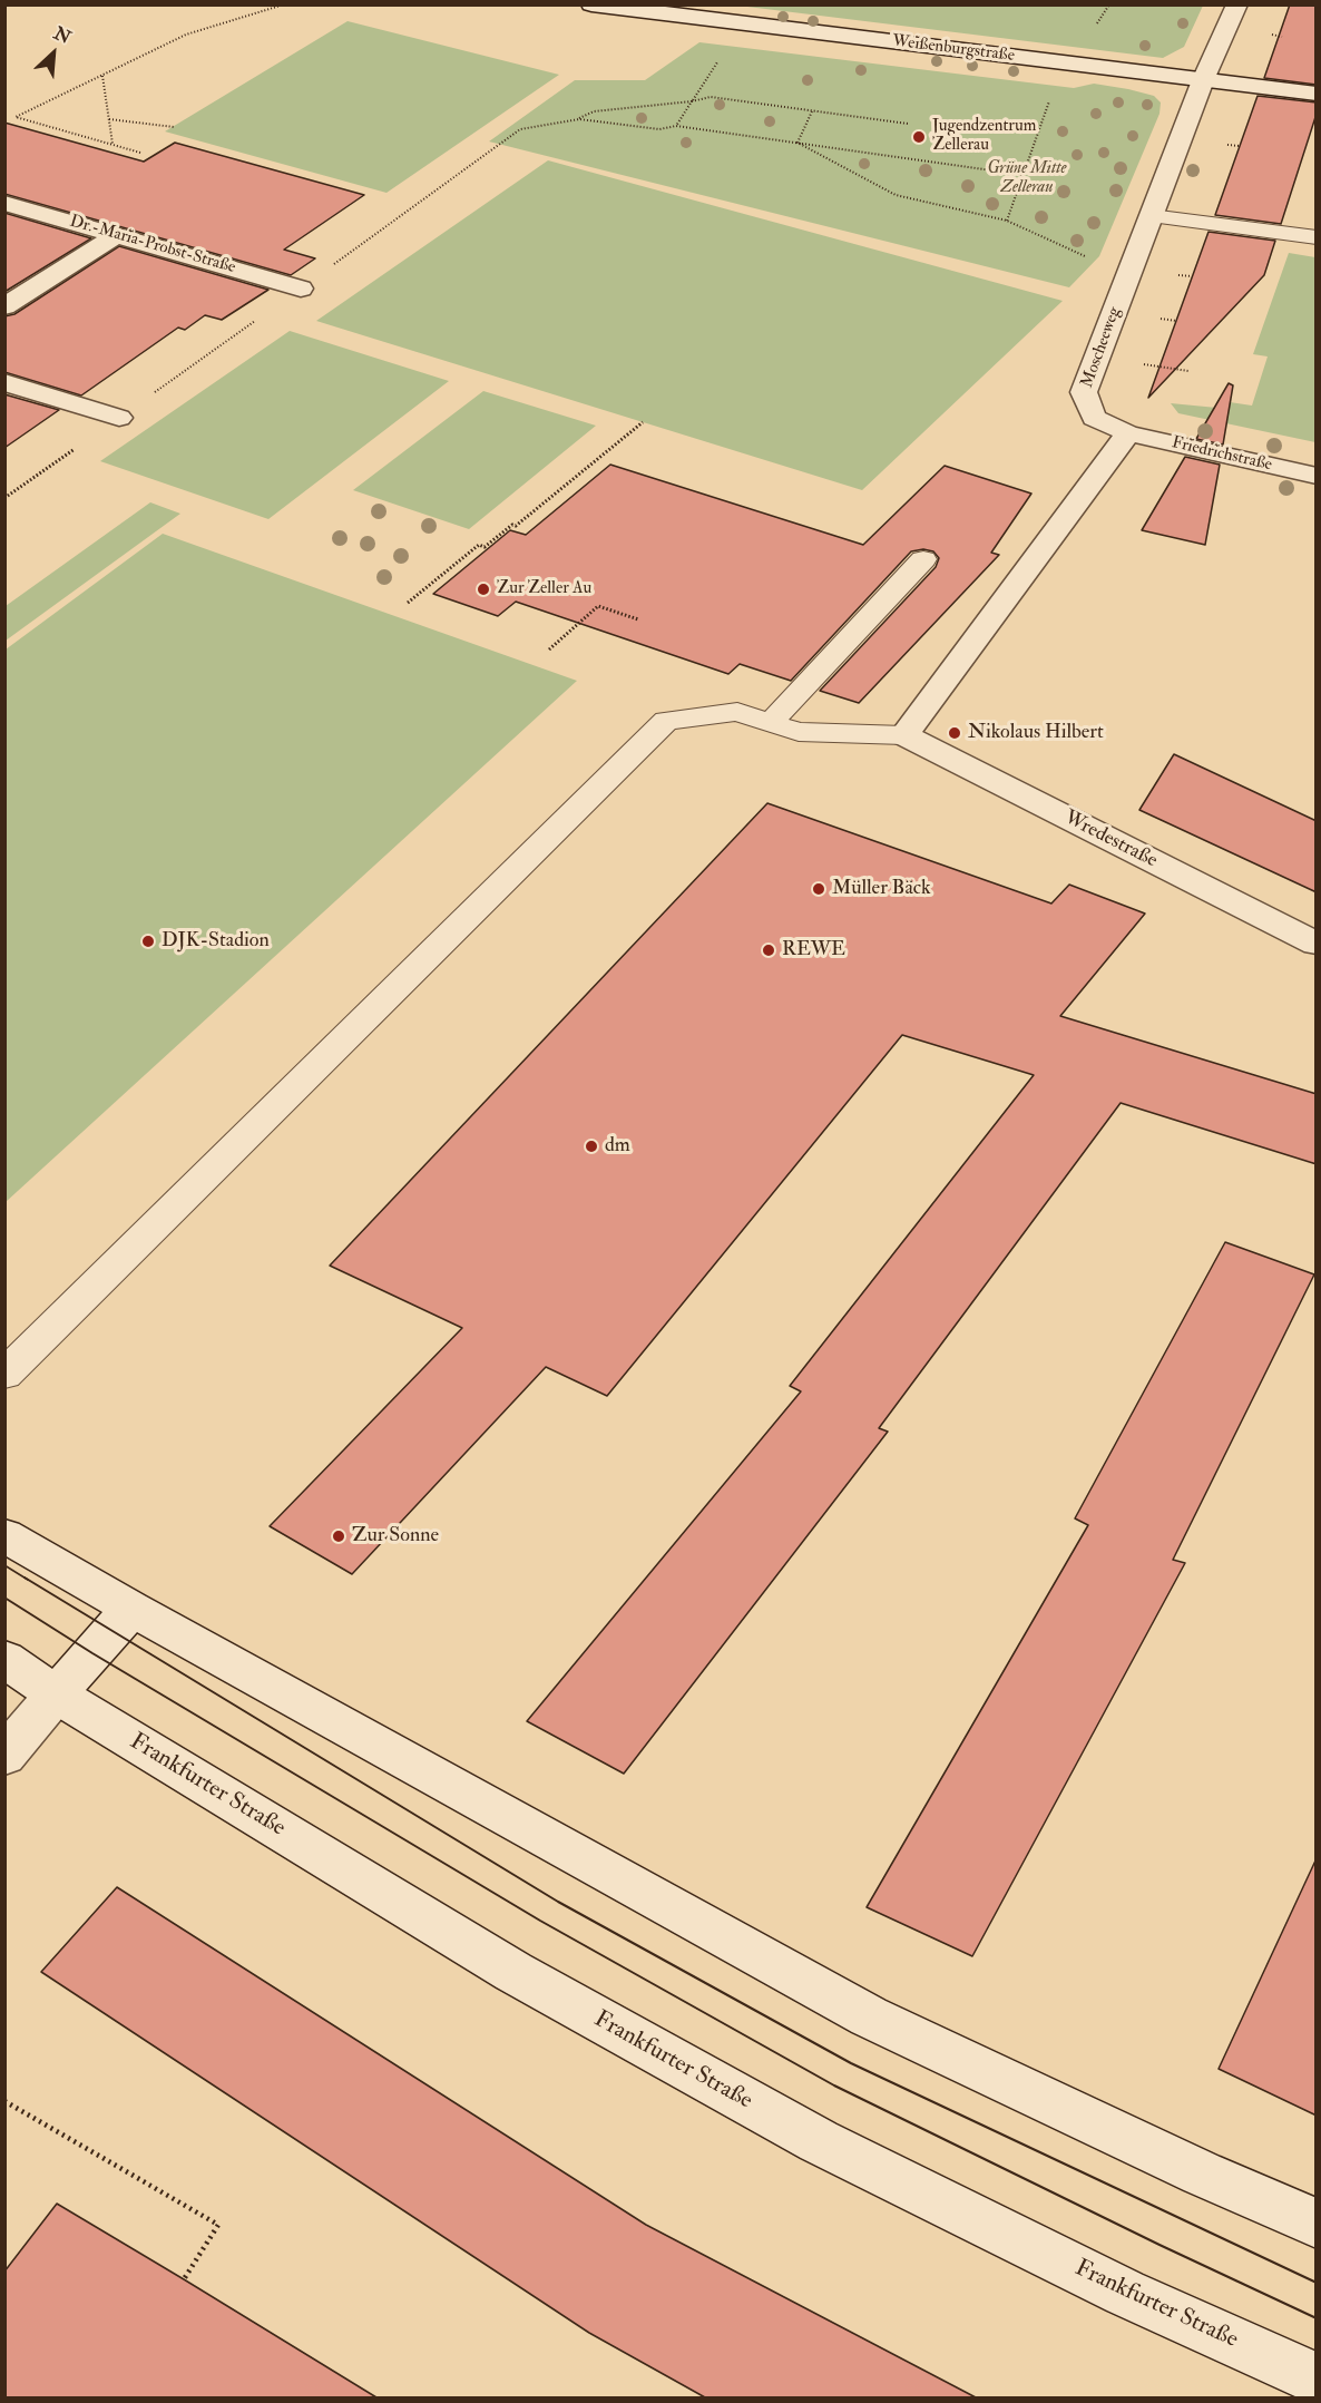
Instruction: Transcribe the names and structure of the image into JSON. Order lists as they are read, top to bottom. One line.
{"streets":{"street":["Weißenburgstraße","Dr.-Maria-Probst-Straße","Moscheeweg","Friedrichstraße","Wredestraße","Frankfurter Straße"]},"crossings":[["Weißenburgstraße","Moscheeweg"],["Moscheeweg","Friedrichstraße"]],"parks":["Grüne Mitte Zellerau"],"places":["Jugendzentrum Zellerau","Zur Zeller Au","Nikolaus Hilbert","Müller Bäck","DJK-Stadion","REWE","dm","Zur Sonne"],"north":"top right"}
